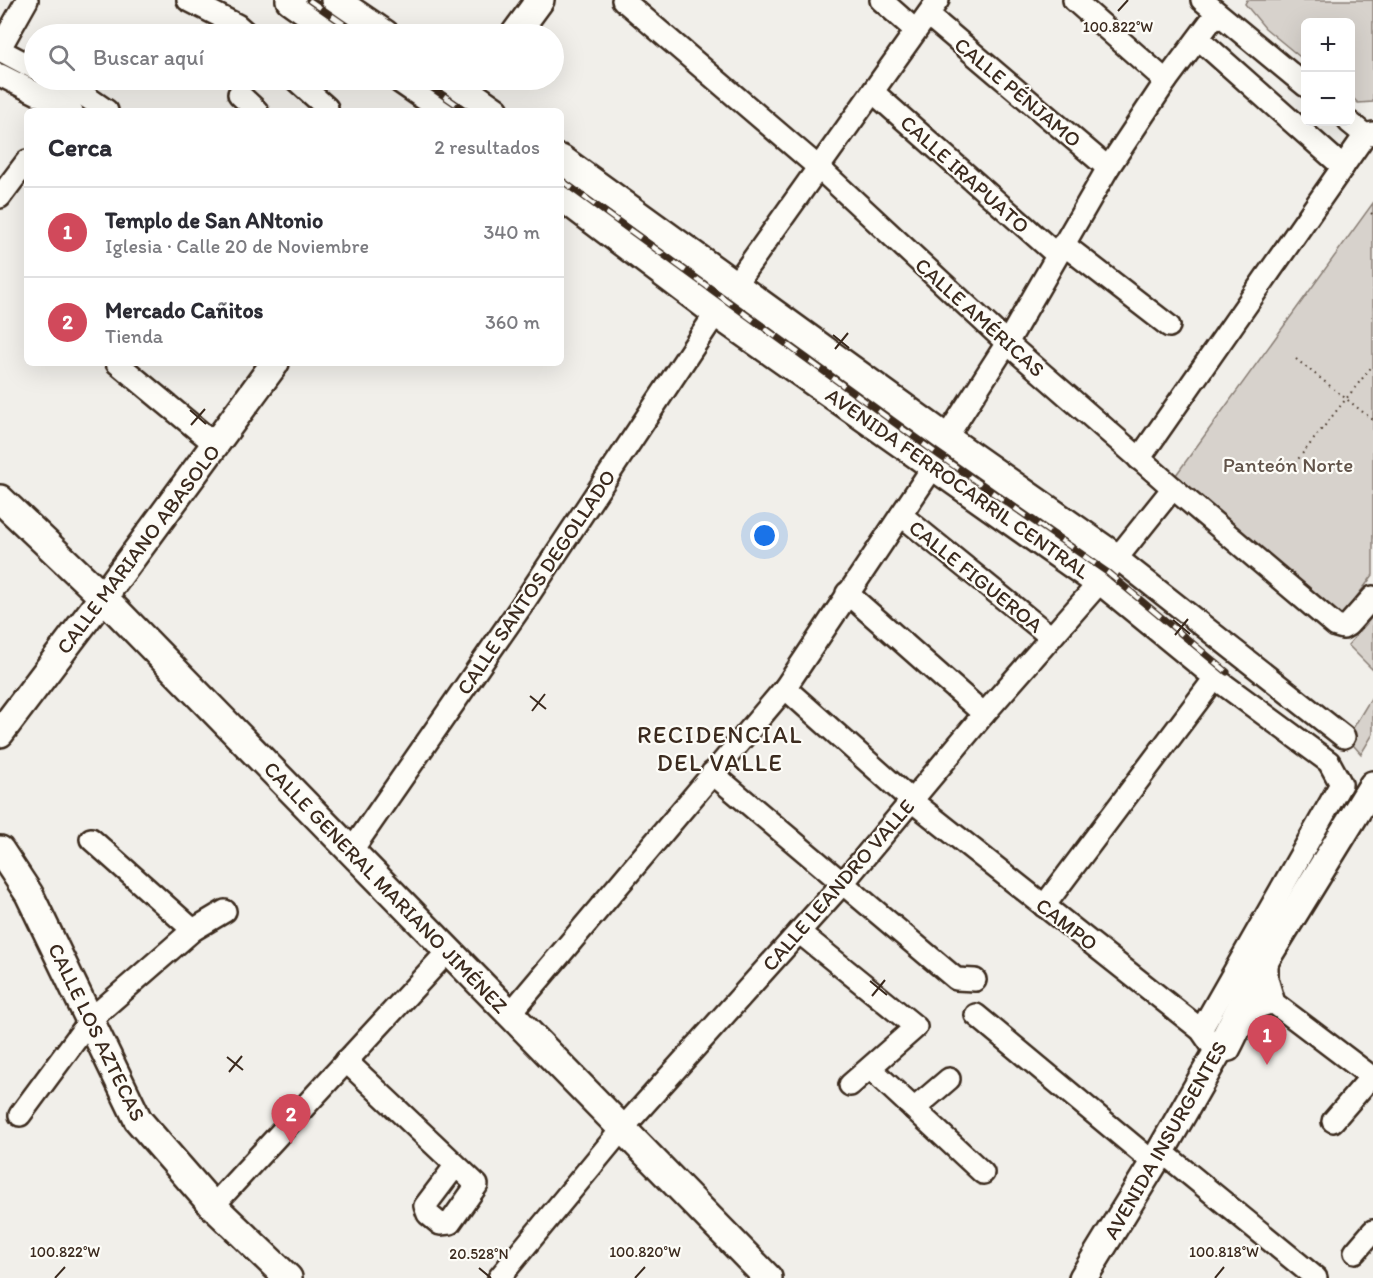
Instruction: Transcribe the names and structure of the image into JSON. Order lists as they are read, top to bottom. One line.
{"streets":{"main road":["AVENIDA FERROCARRIL CENTRAL","CALLE MARIANO ABASOLO","CALLE GENERAL MARIANO JIMÉNEZ","CALLE LOS AZTECAS","AVENIDA INSURGENTES"],"street":["CALLE PÉNJAMO","CALLE IRAPUATO","CALLE AMÉRICAS","CALLE FIGUEROA","CALLE SANTOS DEGOLLADO","CALLE LEANDRO VALLE","CAMPO"]},"crossings":[["CALLE AMÉRICAS","CALLE LEANDRO VALLE"],["AVENIDA FERROCARRIL CENTRAL","CALLE SANTOS DEGOLLADO"],["AVENIDA FERROCARRIL CENTRAL","CALLE LEANDRO VALLE"],["AVENIDA FERROCARRIL CENTRAL","CAMPO"],["CALLE MARIANO ABASOLO","CALLE GENERAL MARIANO JIMÉNEZ"],["CALLE FIGUEROA","CALLE LEANDRO VALLE"],["CALLE SANTOS DEGOLLADO","CALLE GENERAL MARIANO JIMÉNEZ"],["CALLE LEANDRO VALLE","CALLE GENERAL MARIANO JIMÉNEZ"],["CALLE LEANDRO VALLE","CAMPO"],["CAMPO","AVENIDA INSURGENTES"]],"districts":["RECIDENCIAL DEL VALLE"],"parks":["Panteón Norte"],"page":{"map_buttons":["+","−"],"search":"Buscar aquí","heading":["Cerca","2 resultados"],"list":[{"mark":"1","name":"Templo de San ANtonio","note":"Iglesia · Calle 20 de Noviembre","value":"340 m"},{"mark":"2","name":"Mercado Cañitos","note":"Tienda","value":"360 m"}],"pins":["1","2"]},"coordinates":["100.822°W","100.820°W","100.818°W","20.528°N"]}
